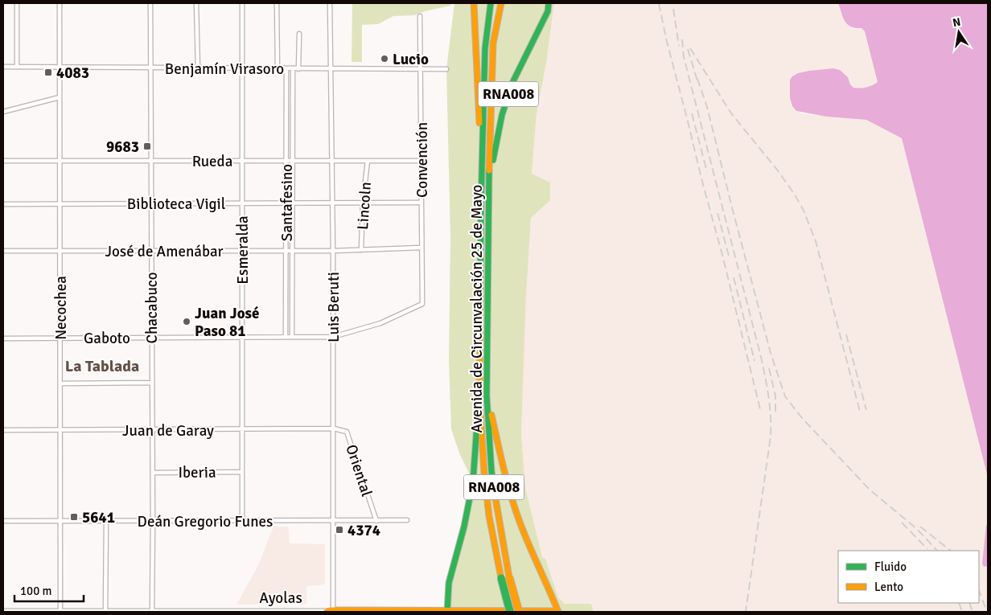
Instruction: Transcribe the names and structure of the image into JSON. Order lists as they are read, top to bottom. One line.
{"streets":{"main road":["RNA008","Avenida de Circunvalación 25 de Mayo","Ayolas"],"street":["Benjamín Virasoro","Convención","Rueda","Santafesino","Biblioteca Vigil","Lincoln","Esmeralda","José de Amenábar","Luis Beruti","Necochea","Chacabuco","Gaboto","Juan de Garay","Oriental","Iberia","Deán Gregorio Funes"]},"crossings":[["Benjamín Virasoro","Convención"],["Benjamín Virasoro","Santafesino"],["Benjamín Virasoro","Esmeralda"],["Benjamín Virasoro","Luis Beruti"],["Benjamín Virasoro","Necochea"],["Benjamín Virasoro","Chacabuco"],["RNA008","Avenida de Circunvalación 25 de Mayo"],["RNA008","Ayolas"],["Convención","Rueda"],["Convención","Biblioteca Vigil"],["Convención","José de Amenábar"],["Convención","Gaboto"],["Rueda","Santafesino"],["Rueda","Lincoln"],["Rueda","Esmeralda"],["Rueda","Luis Beruti"],["Rueda","Necochea"],["Rueda","Chacabuco"],["Santafesino","Biblioteca Vigil"],["Santafesino","José de Amenábar"],["Santafesino","Gaboto"],["Biblioteca Vigil","Lincoln"],["Biblioteca Vigil","Esmeralda"],["Biblioteca Vigil","Luis Beruti"],["Biblioteca Vigil","Necochea"],["Biblioteca Vigil","Chacabuco"],["Lincoln","José de Amenábar"],["Esmeralda","José de Amenábar"],["Esmeralda","Gaboto"],["Esmeralda","Juan de Garay"],["Esmeralda","Iberia"],["Esmeralda","Deán Gregorio Funes"],["José de Amenábar","Luis Beruti"],["José de Amenábar","Necochea"],["José de Amenábar","Chacabuco"],["Luis Beruti","Gaboto"],["Luis Beruti","Juan de Garay"],["Luis Beruti","Oriental"],["Luis Beruti","Deán Gregorio Funes"],["Luis Beruti","Ayolas"],["Necochea","Gaboto"],["Necochea","Juan de Garay"],["Necochea","Deán Gregorio Funes"],["Necochea","Ayolas"],["Chacabuco","Gaboto"],["Chacabuco","Juan de Garay"],["Chacabuco","Iberia"],["Chacabuco","Deán Gregorio Funes"],["Chacabuco","Ayolas"],["Juan de Garay","Oriental"],["Oriental","Deán Gregorio Funes"]],"districts":["La Tablada"],"places":{"other":["Lucio","Juan José Paso 81"],"transit":["4083","9683","5641","4374"]},"legend":["Fluido","Lento"],"scale_bar":"100 m","north":"top"}
